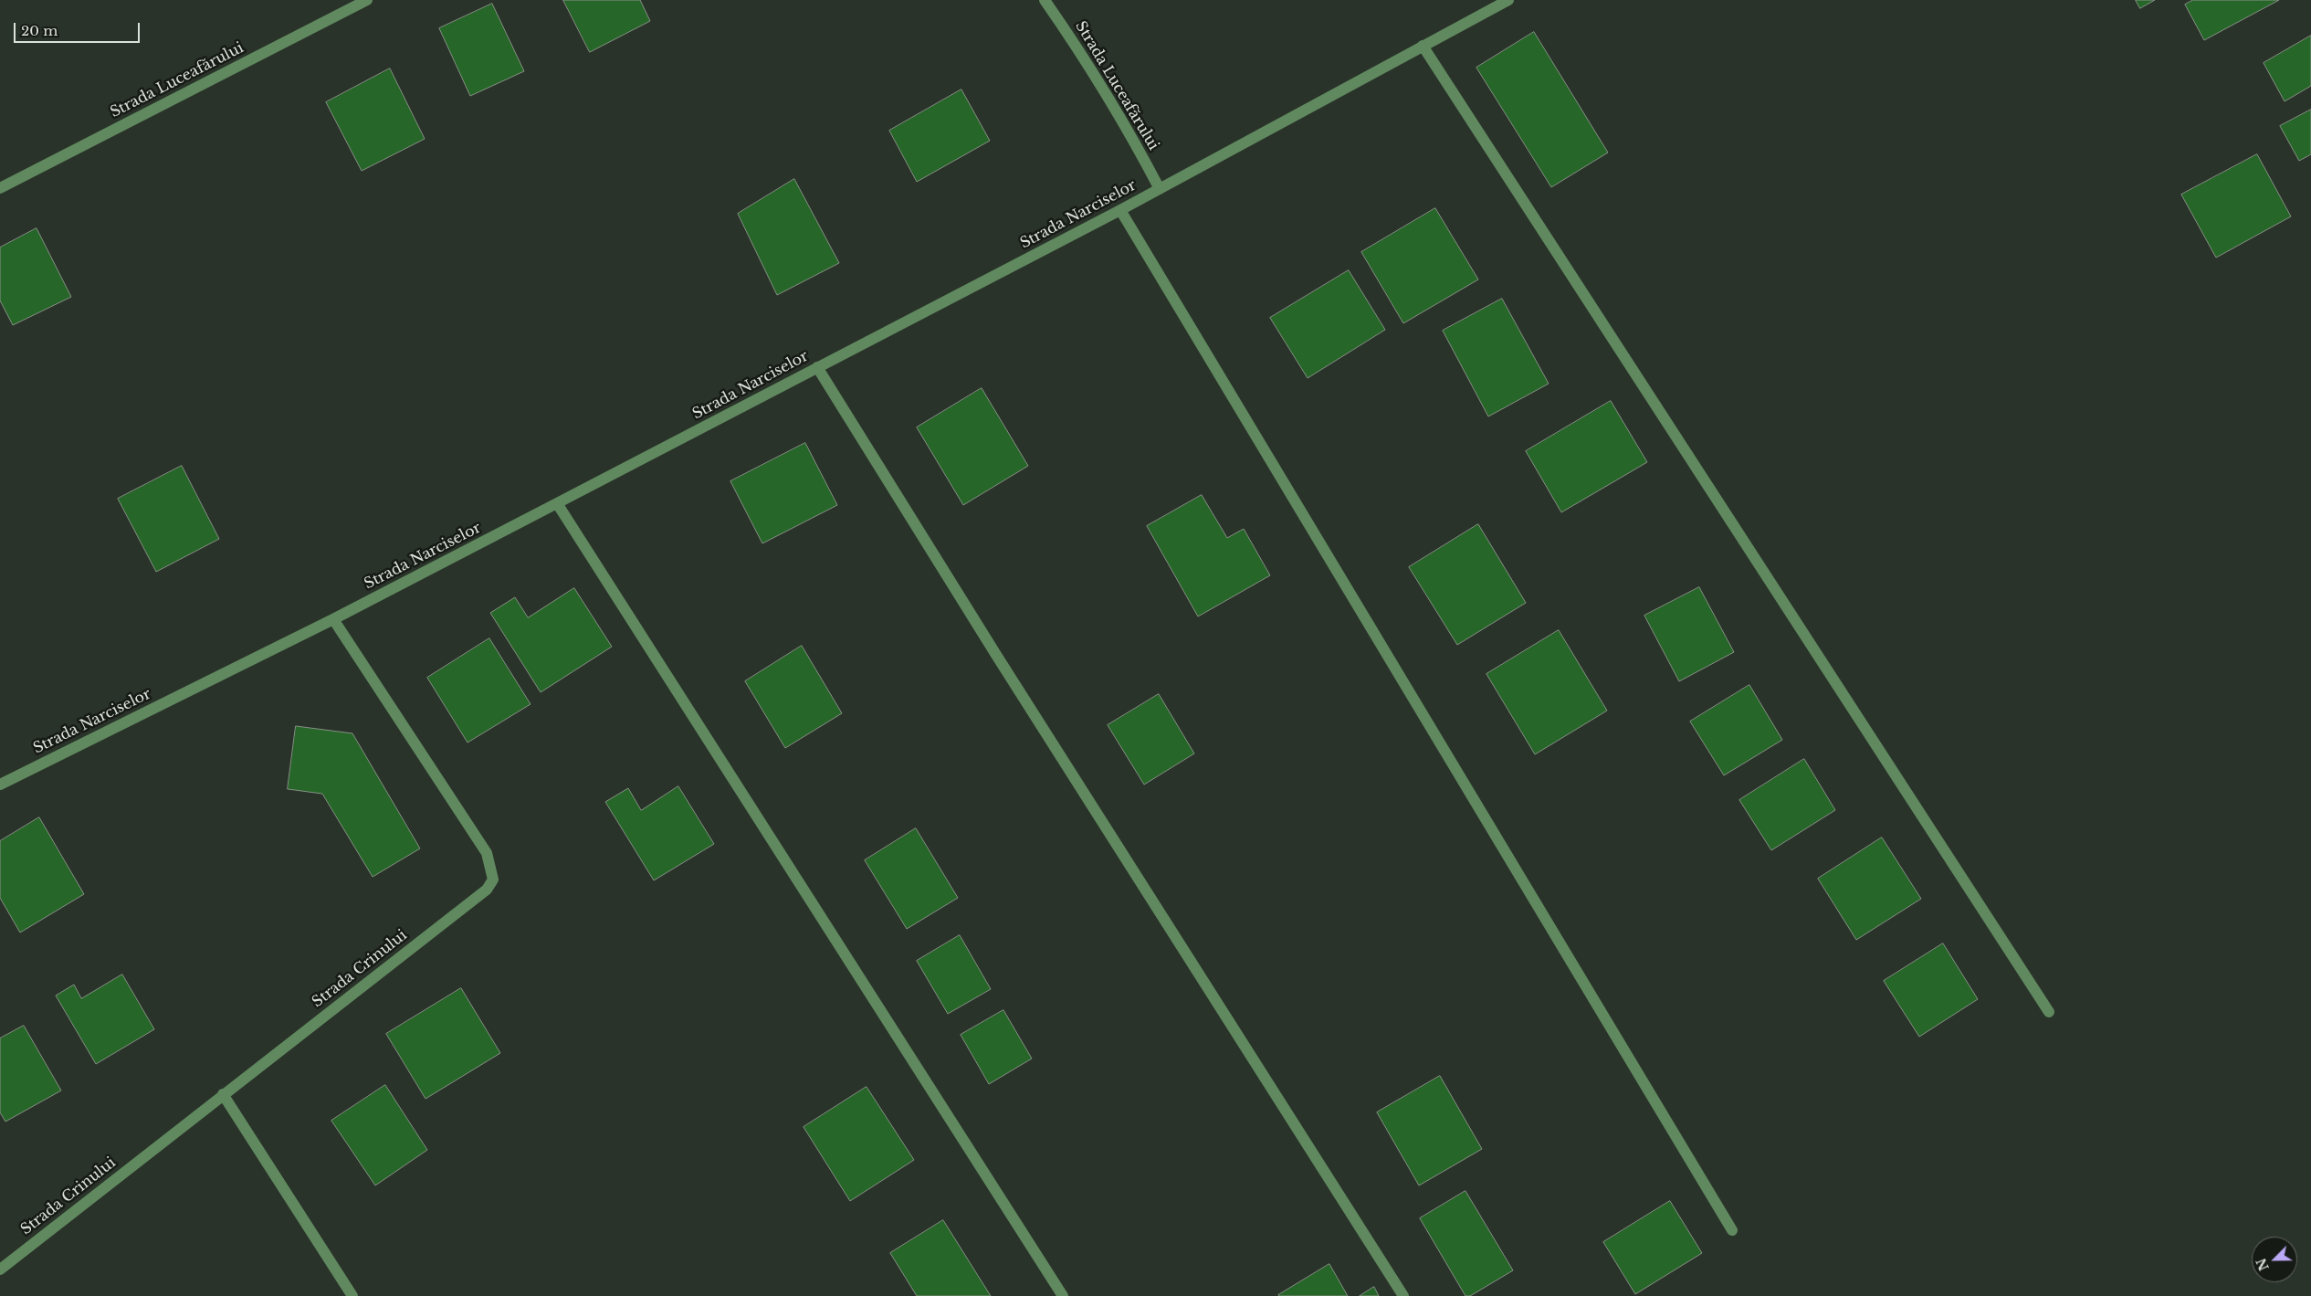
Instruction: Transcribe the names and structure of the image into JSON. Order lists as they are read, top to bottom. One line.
{"streets":{"street":["Strada Luceafărului","Strada Narciselor","Strada Crinului"]},"crossings":[["Strada Luceafărului","Strada Narciselor"],["Strada Narciselor","Strada Crinului"]],"scale_bar":"20 m","north":"bottom left"}
